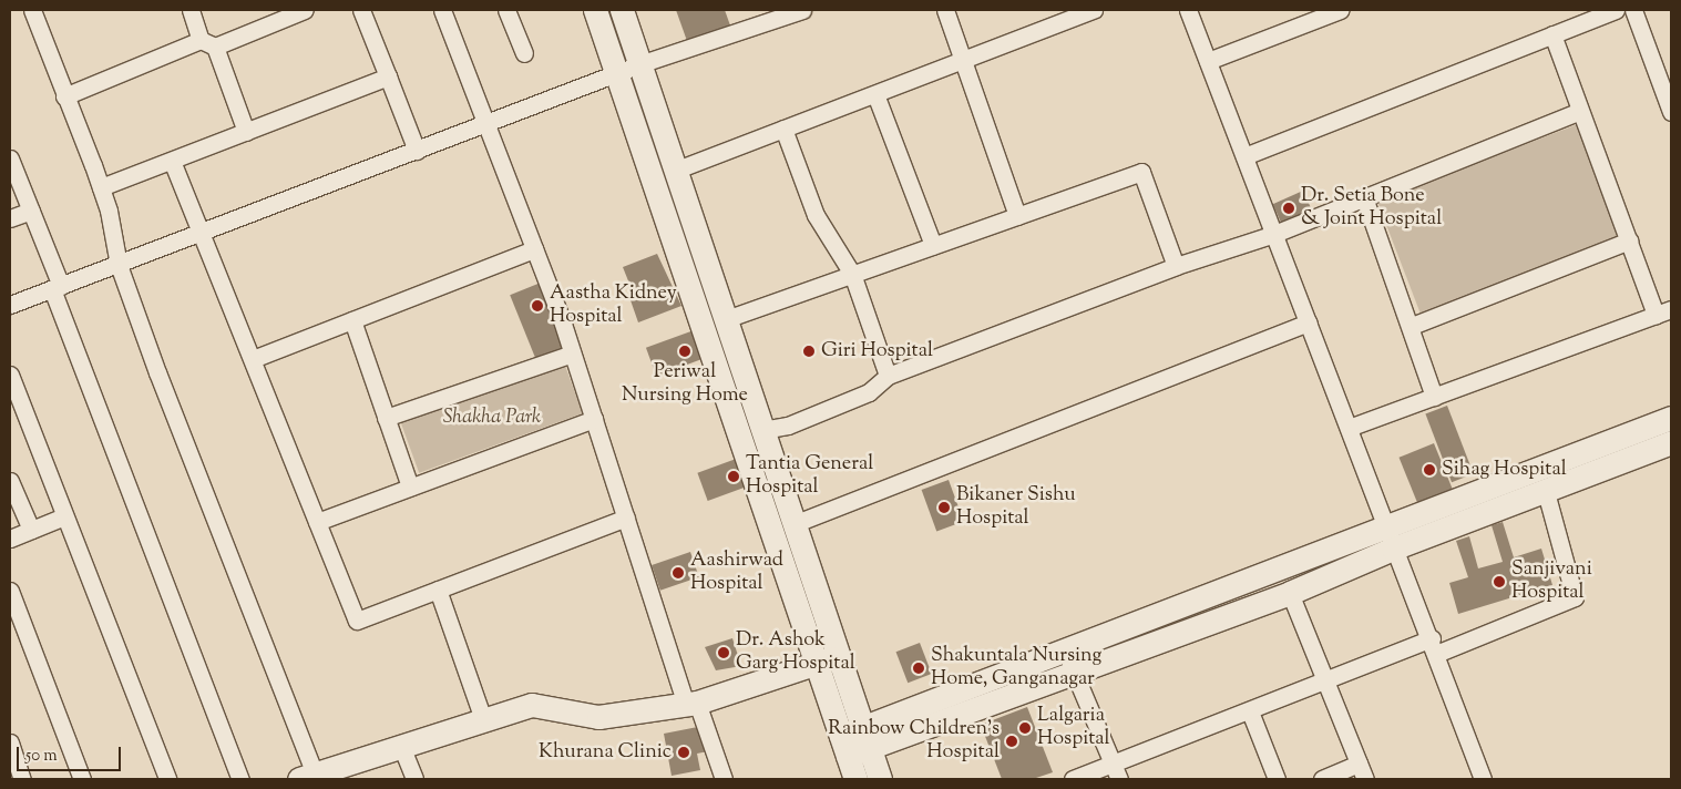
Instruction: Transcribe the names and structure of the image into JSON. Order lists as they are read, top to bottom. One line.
{"parks":["Shakha Park"],"places":["Dr. Setia Bone & Joint Hospital","Aastha Kidney Hospital","Periwal Nursing Home","Giri Hospital","Sihag Hospital","Tantia General Hospital","Bikaner Sishu Hospital","Aashirwad Hospital","Sanjivani Hospital","Dr. Ashok Garg Hospital","Shakuntala Nursing Home, Ganganagar","Lalgaria Hospital","Rainbow Children's Hospital","Khurana Clinic"],"scale_bar":"50 m"}
